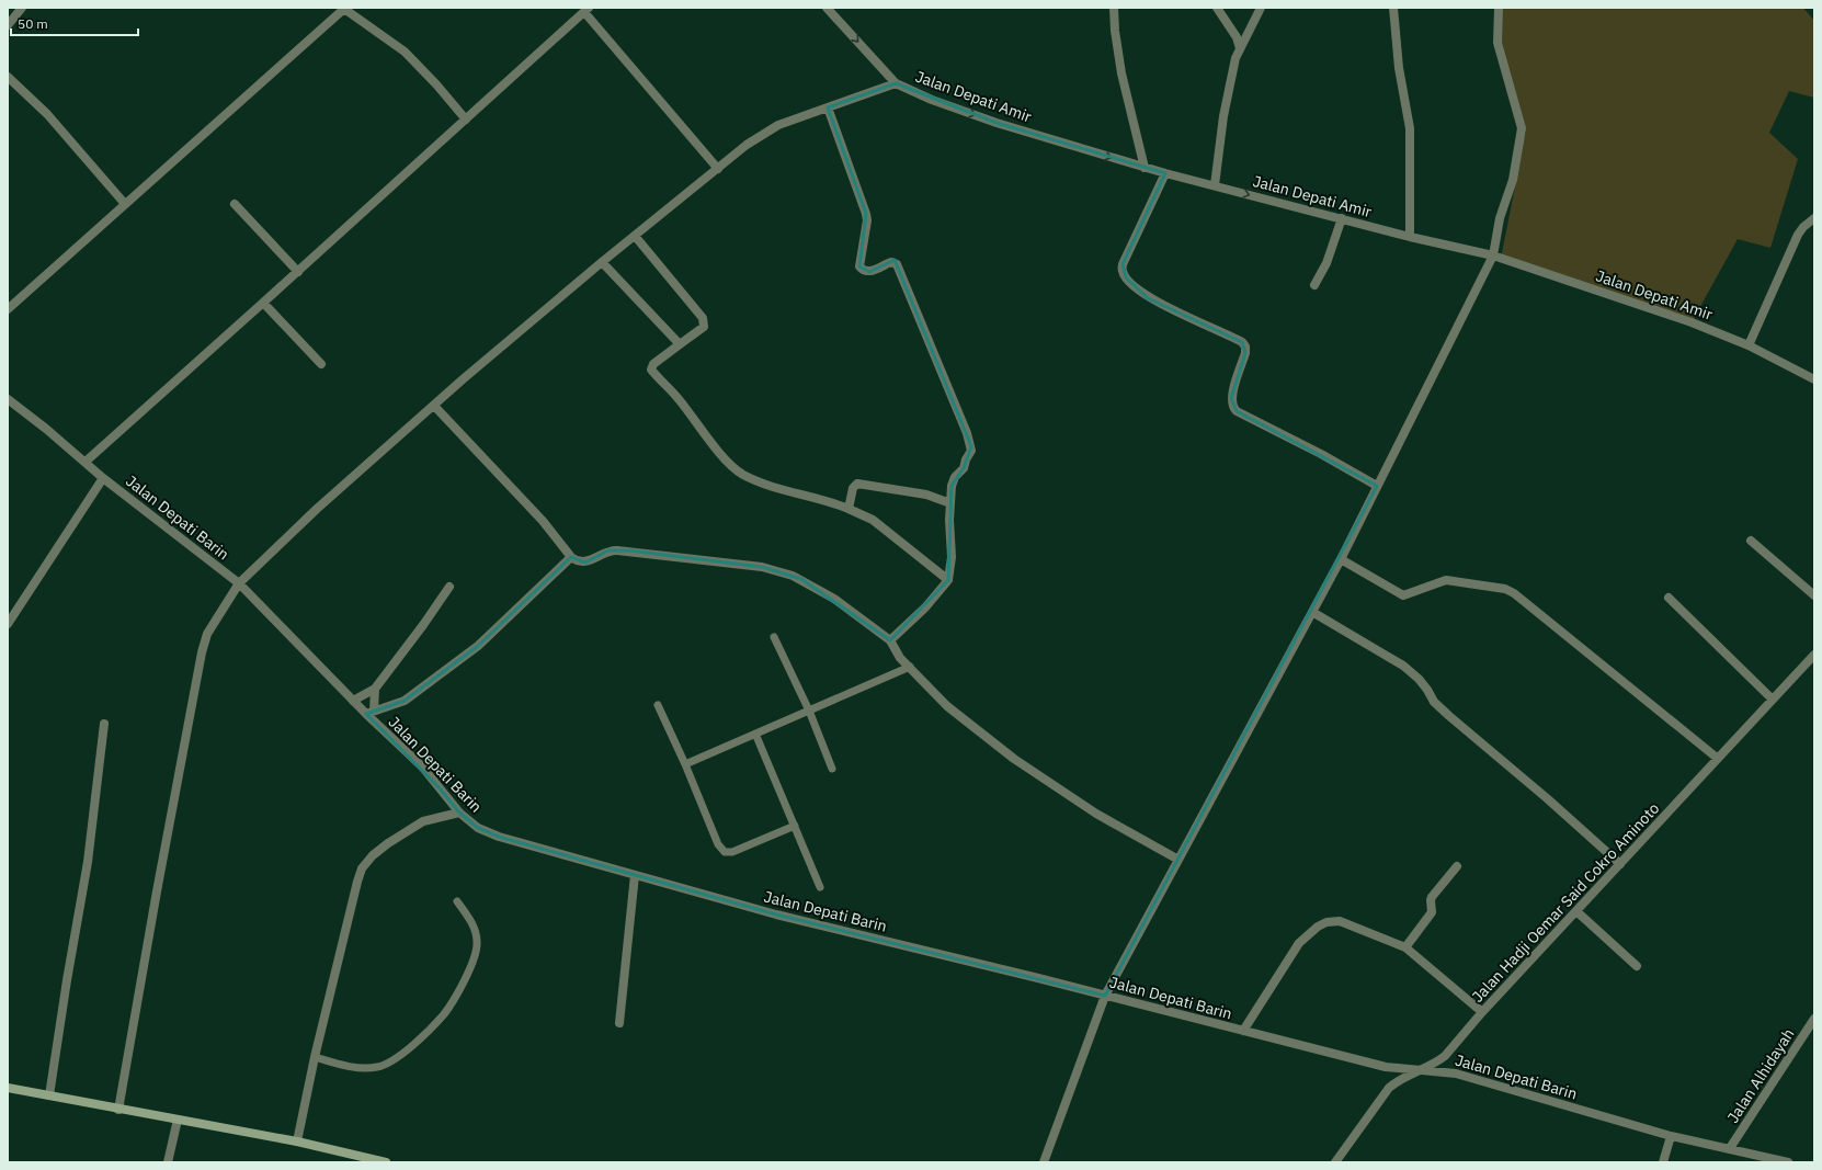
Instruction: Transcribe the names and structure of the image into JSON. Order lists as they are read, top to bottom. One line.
{"streets":{"street":["Jalan Depati Amir","Jalan Depati Barin","Jalan Hadji Oemar Said Cokro Aminoto","Jalan Alhidayah"]},"crossings":[["Jalan Depati Barin","Jalan Hadji Oemar Said Cokro Aminoto"],["Jalan Depati Barin","Jalan Alhidayah"]],"one_way":["Jalan Depati Amir"],"scale_bar":"50 m"}
